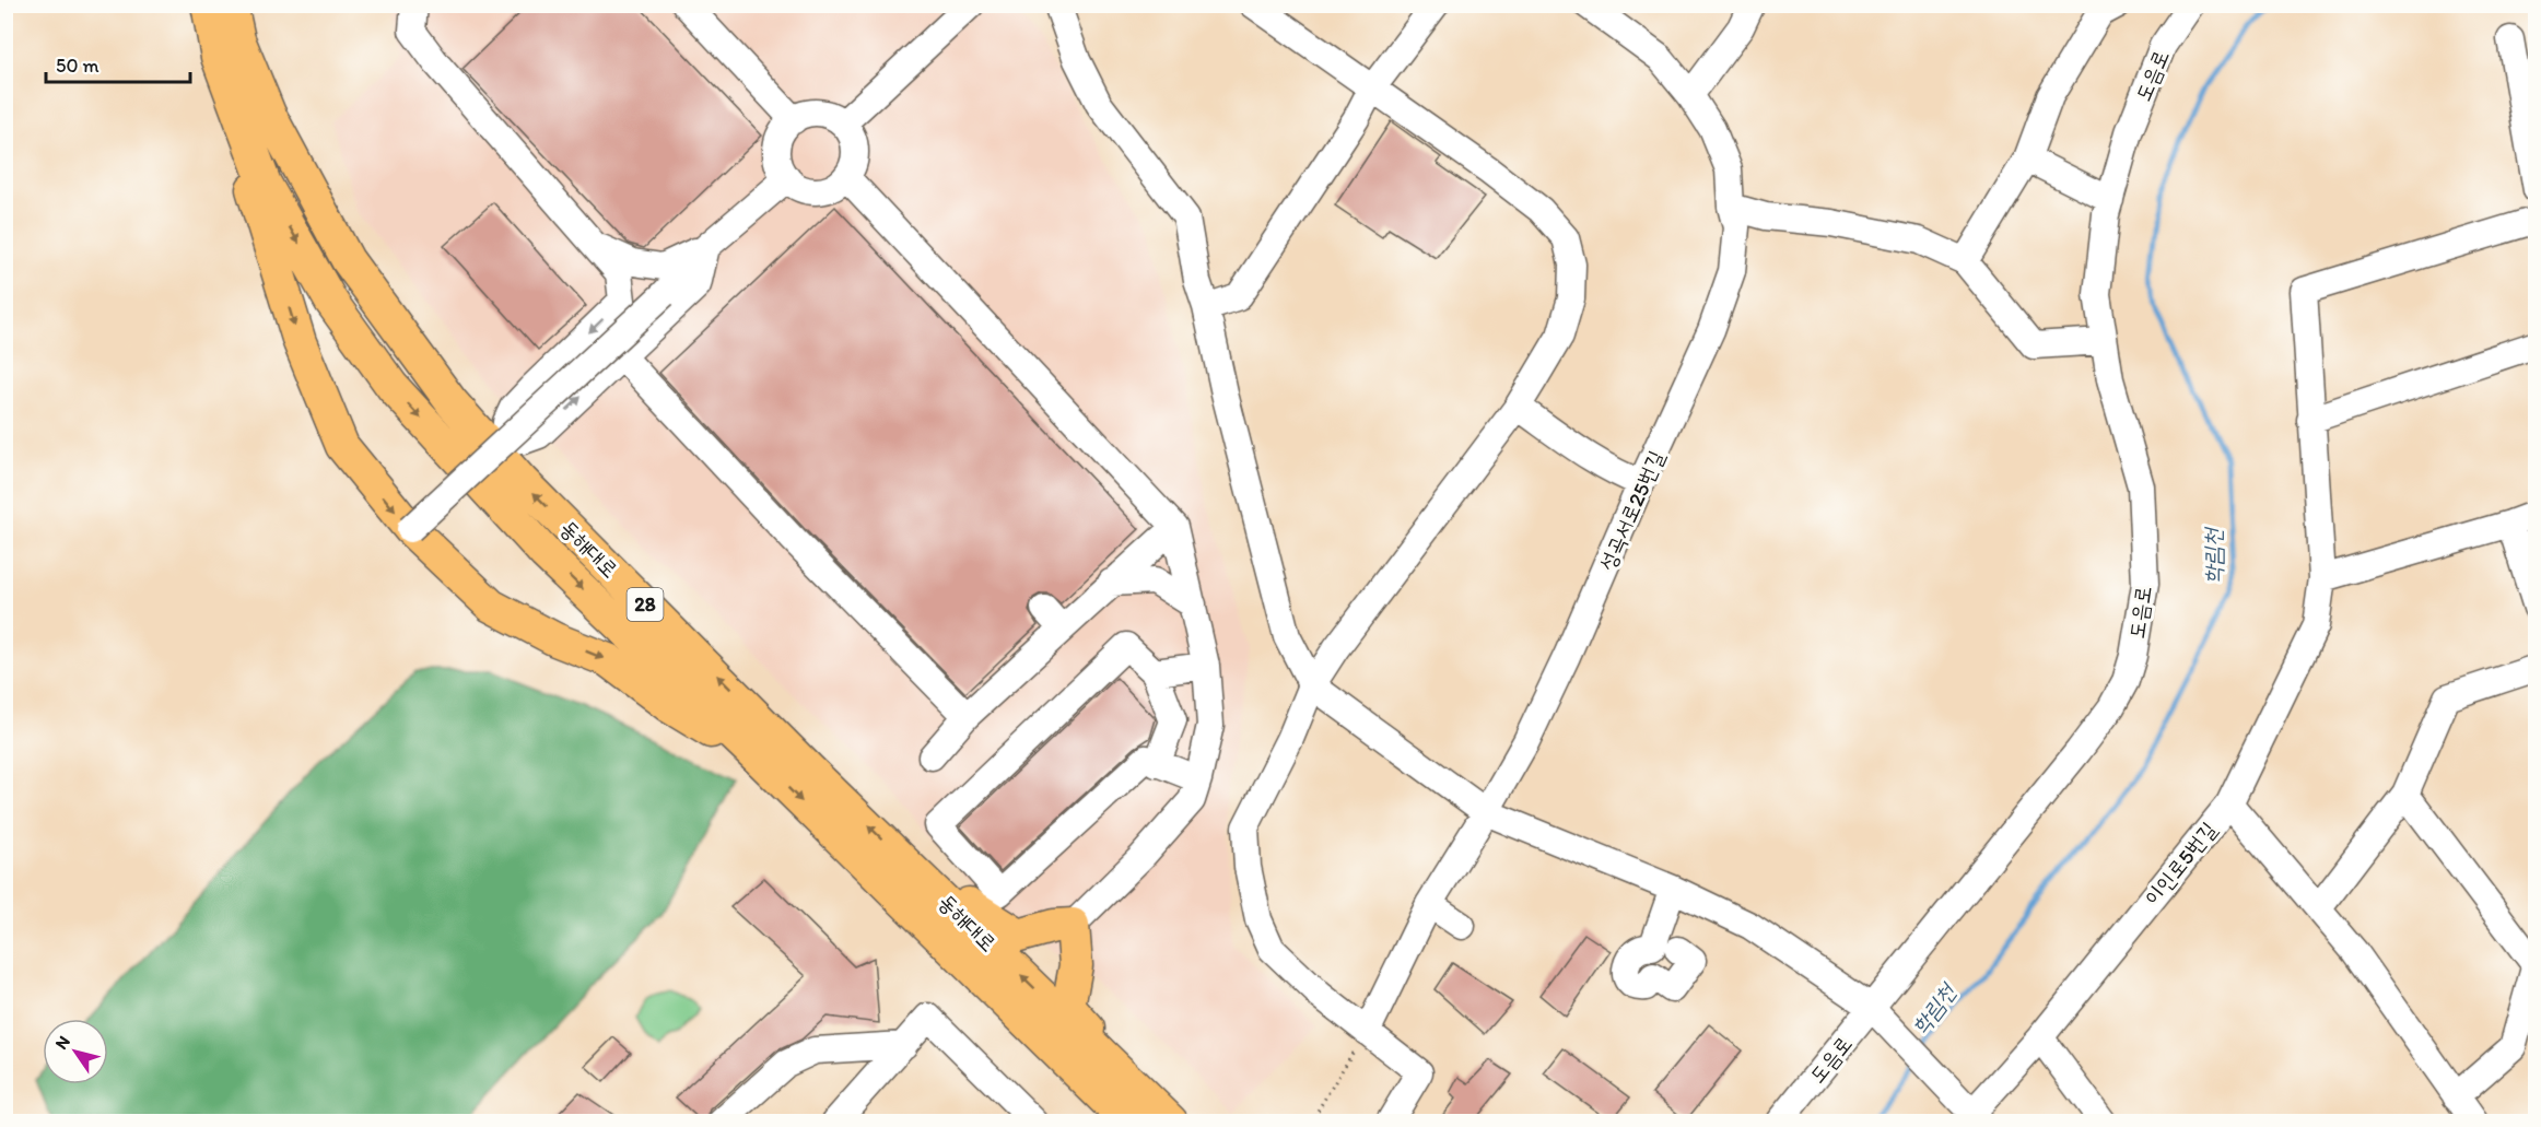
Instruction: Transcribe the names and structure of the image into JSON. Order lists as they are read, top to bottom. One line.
{"streets":{"main road":["동해대로","28"],"street":["도음로","성곡서로25번길","이인로5번길"]},"water":["학림천"],"scale_bar":"50 m","north":"top left"}
